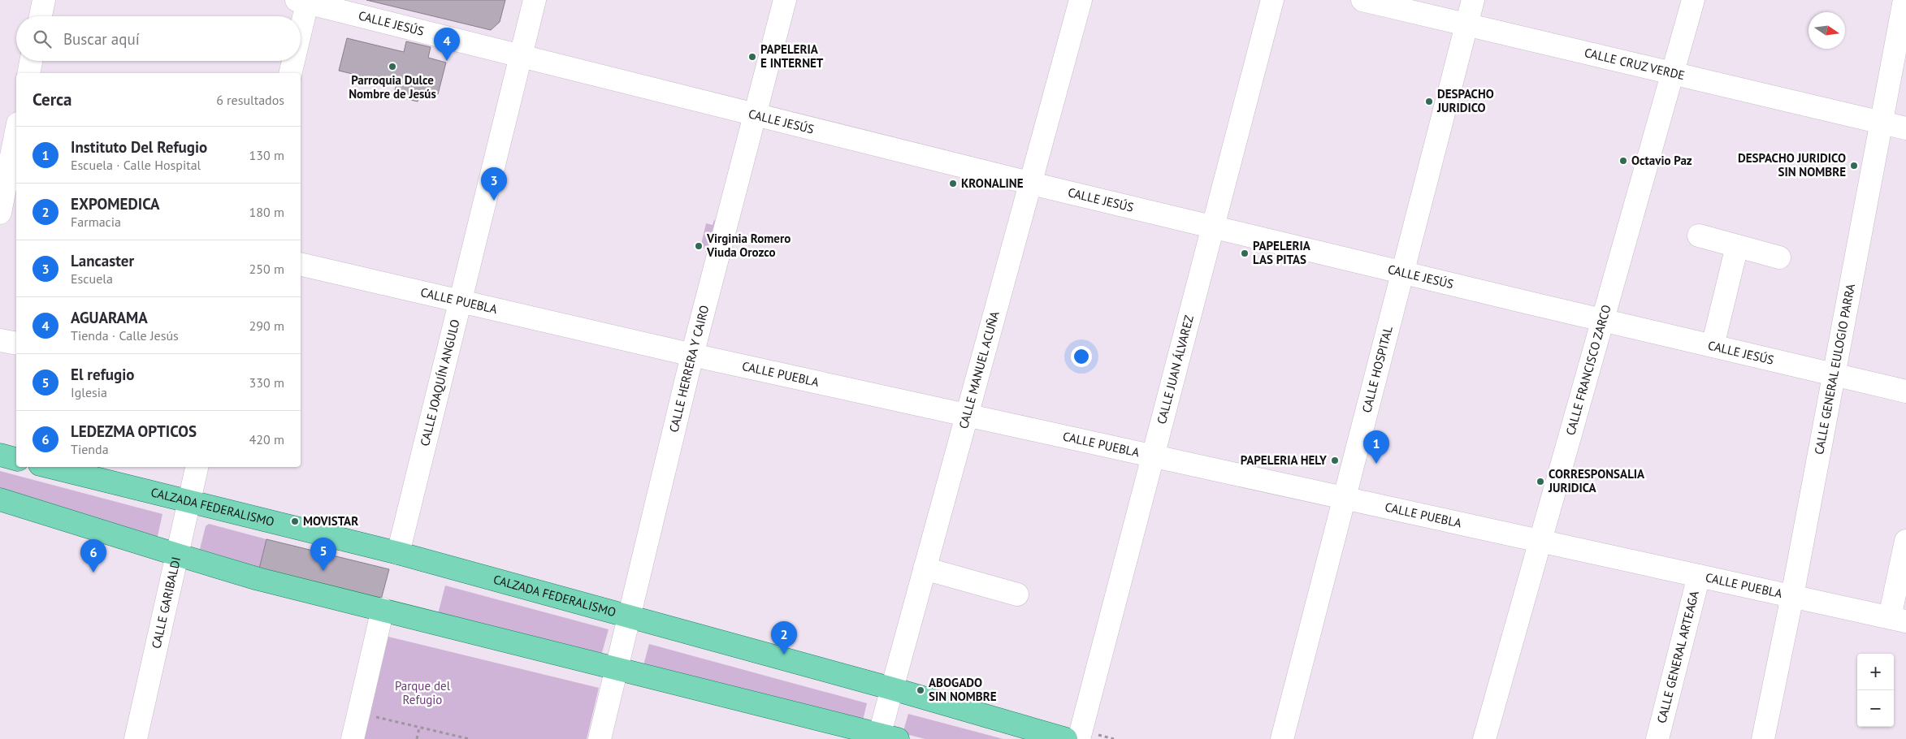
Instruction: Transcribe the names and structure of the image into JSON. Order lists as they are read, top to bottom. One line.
{"streets":{"main road":["CALZADA FEDERALISMO"],"street":["CALLE JESÚS","CALLE CRUZ VERDE","CALLE PUEBLA","CALLE HERRERA Y CAIRO","CALLE MANUEL ACUÑA","CALLE JUAN ÁLVAREZ","CALLE HOSPITAL","CALLE FRANCISCO ZARCO","CALLE GENERAL EULOGIO PARRA","CALLE JOAQUÍN ANGULO","CALLE GARIBALDI","CALLE GENERAL ARTEAGA"]},"crossings":[["CALLE JESÚS","CALLE HERRERA Y CAIRO"],["CALLE JESÚS","CALLE MANUEL ACUÑA"],["CALLE JESÚS","CALLE JUAN ÁLVAREZ"],["CALLE JESÚS","CALLE HOSPITAL"],["CALLE JESÚS","CALLE FRANCISCO ZARCO"],["CALLE JESÚS","CALLE GENERAL EULOGIO PARRA"],["CALLE JESÚS","CALLE JOAQUÍN ANGULO"],["CALLE CRUZ VERDE","CALLE HOSPITAL"],["CALLE CRUZ VERDE","CALLE FRANCISCO ZARCO"],["CALLE CRUZ VERDE","CALLE GENERAL EULOGIO PARRA"],["CALLE PUEBLA","CALLE HERRERA Y CAIRO"],["CALLE PUEBLA","CALLE MANUEL ACUÑA"],["CALLE PUEBLA","CALLE JUAN ÁLVAREZ"],["CALLE PUEBLA","CALLE HOSPITAL"],["CALLE PUEBLA","CALLE FRANCISCO ZARCO"],["CALLE PUEBLA","CALLE GENERAL EULOGIO PARRA"],["CALLE PUEBLA","CALLE JOAQUÍN ANGULO"],["CALLE PUEBLA","CALLE GENERAL ARTEAGA"],["CALLE HERRERA Y CAIRO","CALZADA FEDERALISMO"],["CALLE MANUEL ACUÑA","CALZADA FEDERALISMO"],["CALLE JOAQUÍN ANGULO","CALZADA FEDERALISMO"],["CALZADA FEDERALISMO","CALLE GARIBALDI"]],"parks":["Parque del Refugio"],"places":["PAPELERIA E INTERNET","Parroquia Dulce Nombre de Jesús","DESPACHO JURIDICO","Octavio Paz","DESPACHO JURIDICO SIN NOMBRE","KRONALINE","Virginia Romero Viuda Orozco","PAPELERIA LAS PITAS","PAPELERIA HELY","CORRESPONSALIA JURIDICA","MOVISTAR","ABOGADO SIN NOMBRE"],"north":"right","page":{"search":"Buscar aquí","pins":["4","3","1","5","6","2"],"heading":["Cerca","6 resultados"],"list":[{"mark":"1","name":"Instituto Del Refugio","note":"Escuela · Calle Hospital","value":"130 m"},{"mark":"2","name":"EXPOMEDICA","note":"Farmacia","value":"180 m"},{"mark":"3","name":"Lancaster","note":"Escuela","value":"250 m"},{"mark":"4","name":"AGUARAMA","note":"Tienda · Calle Jesús","value":"290 m"},{"mark":"5","name":"El refugio","note":"Iglesia","value":"330 m"},{"mark":"6","name":"LEDEZMA OPTICOS","note":"Tienda","value":"420 m"}],"map_buttons":["+","−"]}}
